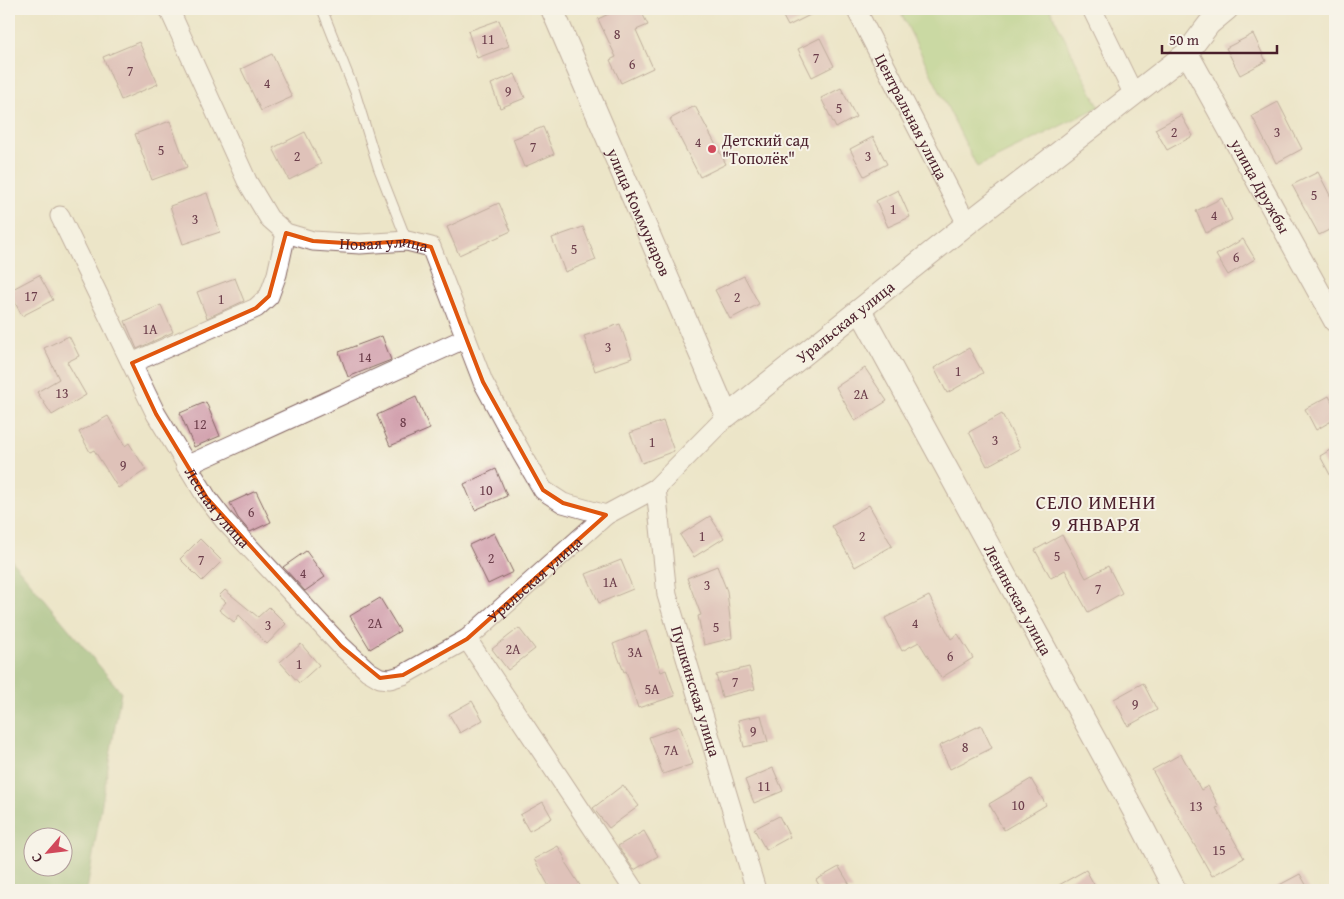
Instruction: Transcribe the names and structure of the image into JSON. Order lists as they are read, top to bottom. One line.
{"streets":{"street":["Центральная улица","улица Дружбы","улица Коммунаров","Новая улица","Уральская улица","Лесная улица","Ленинская улица","Пушкинская улица"]},"crossings":[["Центральная улица","Уральская улица"],["улица Дружбы","Уральская улица"],["улица Коммунаров","Уральская улица"],["Новая улица","Уральская улица"],["Уральская улица","Лесная улица"],["Уральская улица","Ленинская улица"],["Уральская улица","Пушкинская улица"]],"districts":["СЕЛО ИМЕНИ 9 ЯНВАРЯ"],"places":["Детский сад \"Тополёк\""],"house_numbers":["8","11","7","6","7","4","9","5","2","3","4","7","5","2","3","5","1","4","3","5","6","17","2","1","1А","3","14","1","13","2А","8","12","3","1","9","10","6","1","2","5","2","7","4","1А","3","7","2А","4","3","5","2А","3А","6","1","7","5А","9","9","8","7А","11","10","13","15"],"scale_bar":"50 m","north":"bottom left"}
